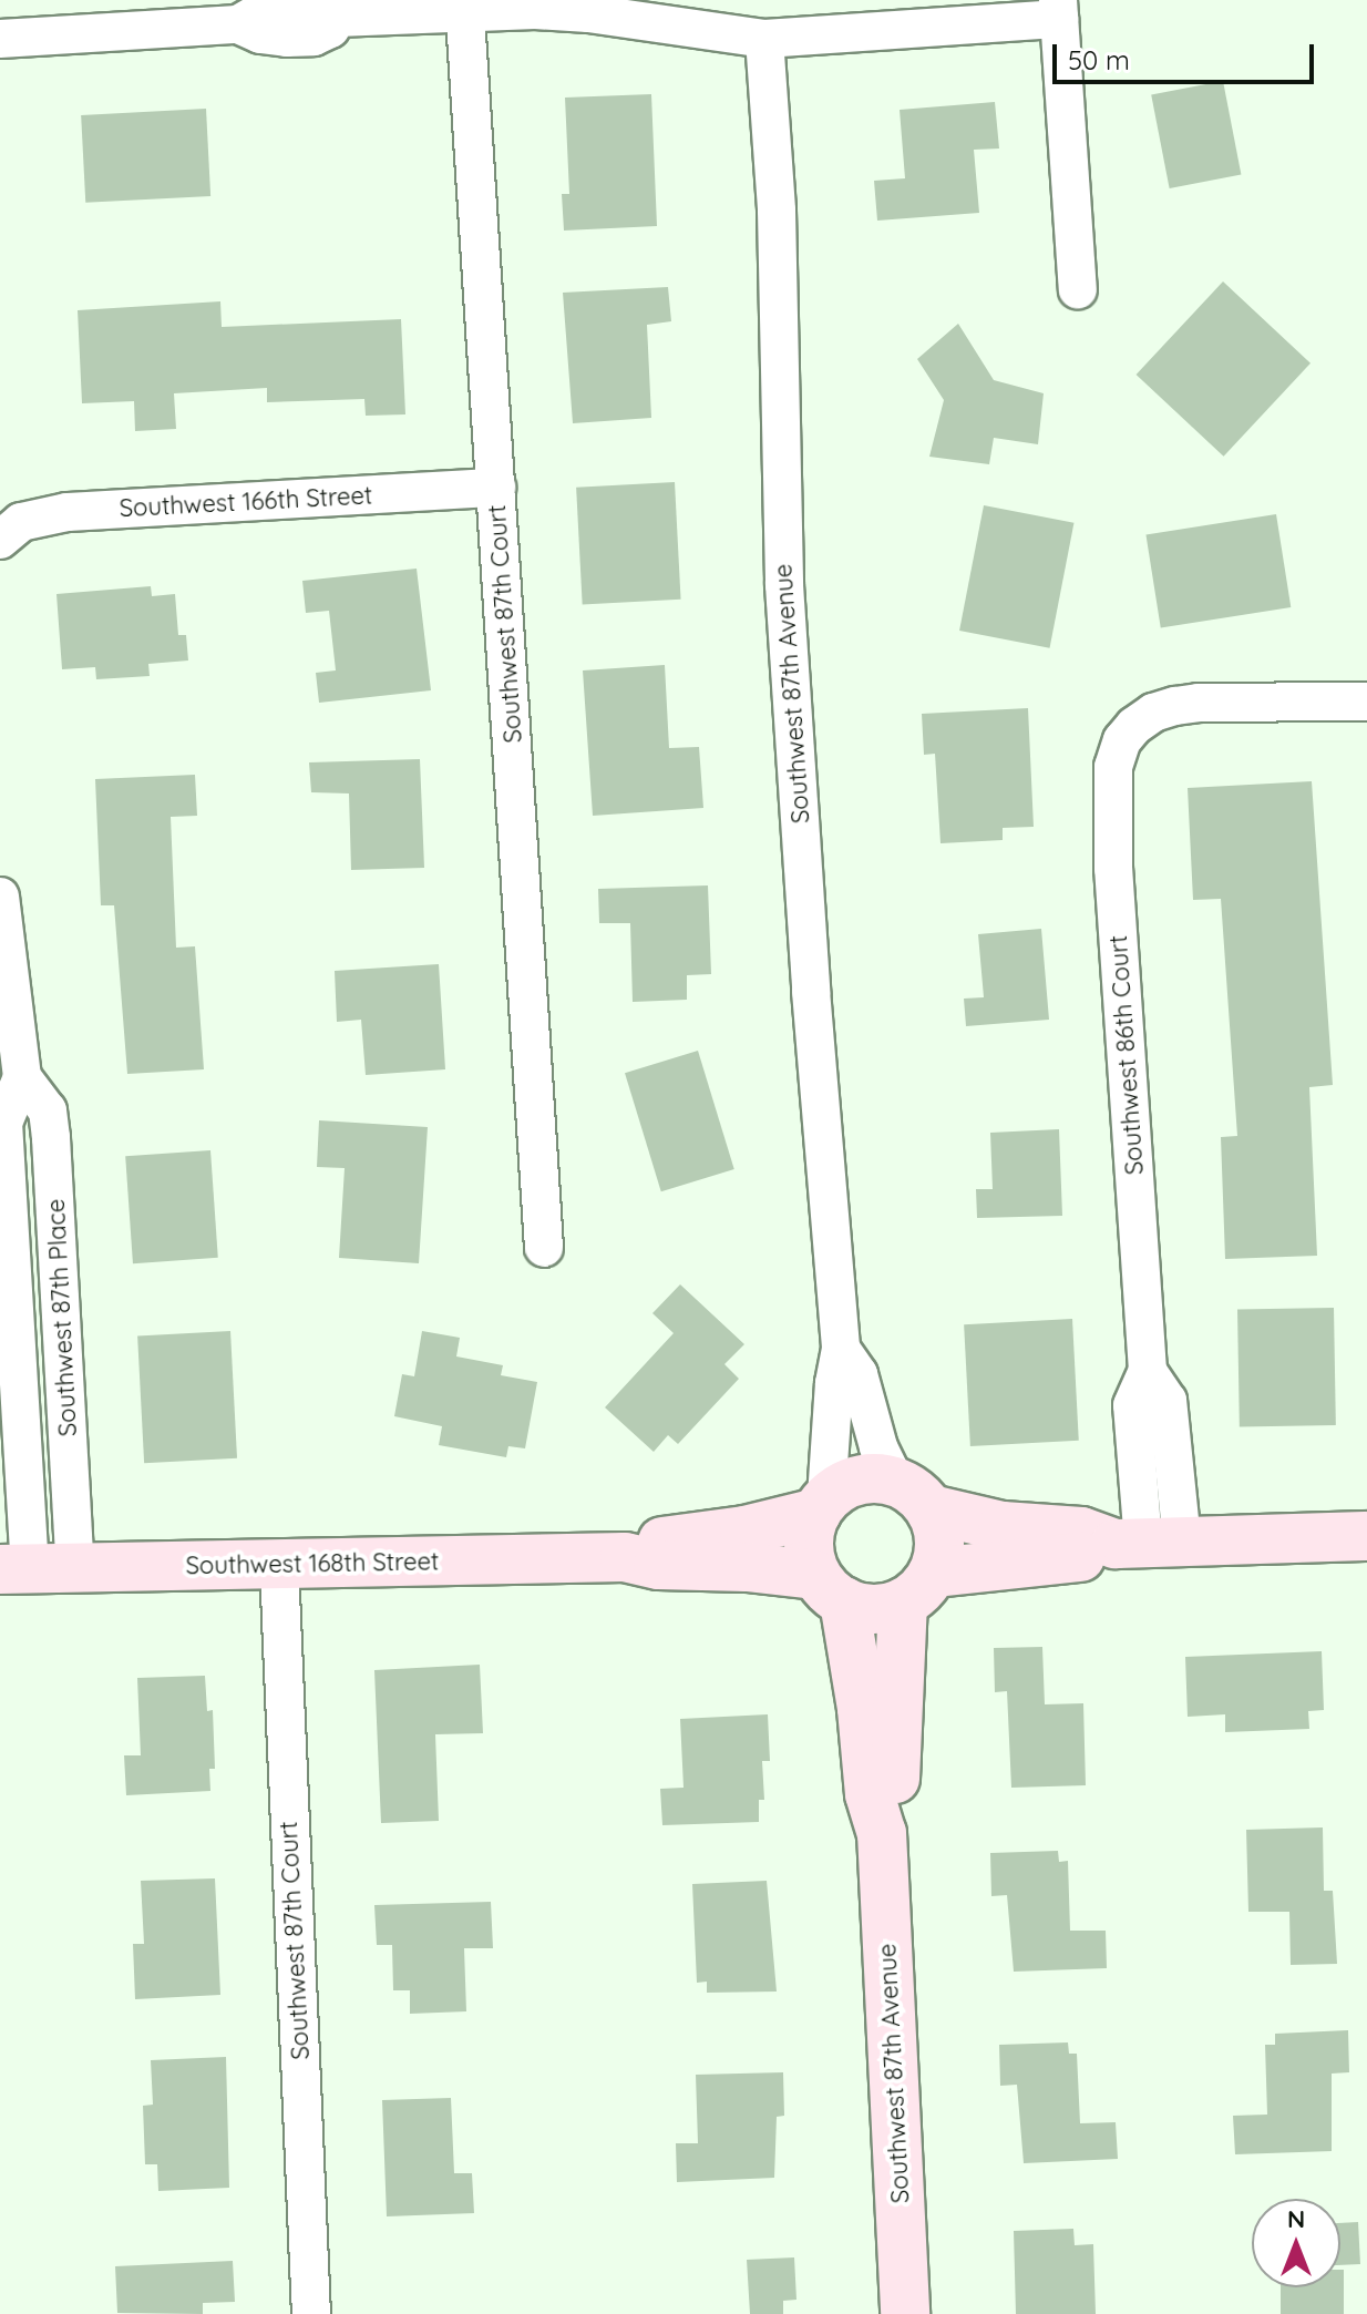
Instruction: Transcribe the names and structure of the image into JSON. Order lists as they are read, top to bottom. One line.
{"streets":{"street":["Southwest 166th Street","Southwest 87th Court","Southwest 87th Avenue","Southwest 86th Court","Southwest 87th Place","Southwest 168th Street"]},"crossings":[["Southwest 166th Street","Southwest 87th Court"],["Southwest 87th Court","Southwest 168th Street"],["Southwest 87th Avenue","Southwest 168th Street"],["Southwest 87th Place","Southwest 168th Street"]],"scale_bar":"50 m","north":"top"}
